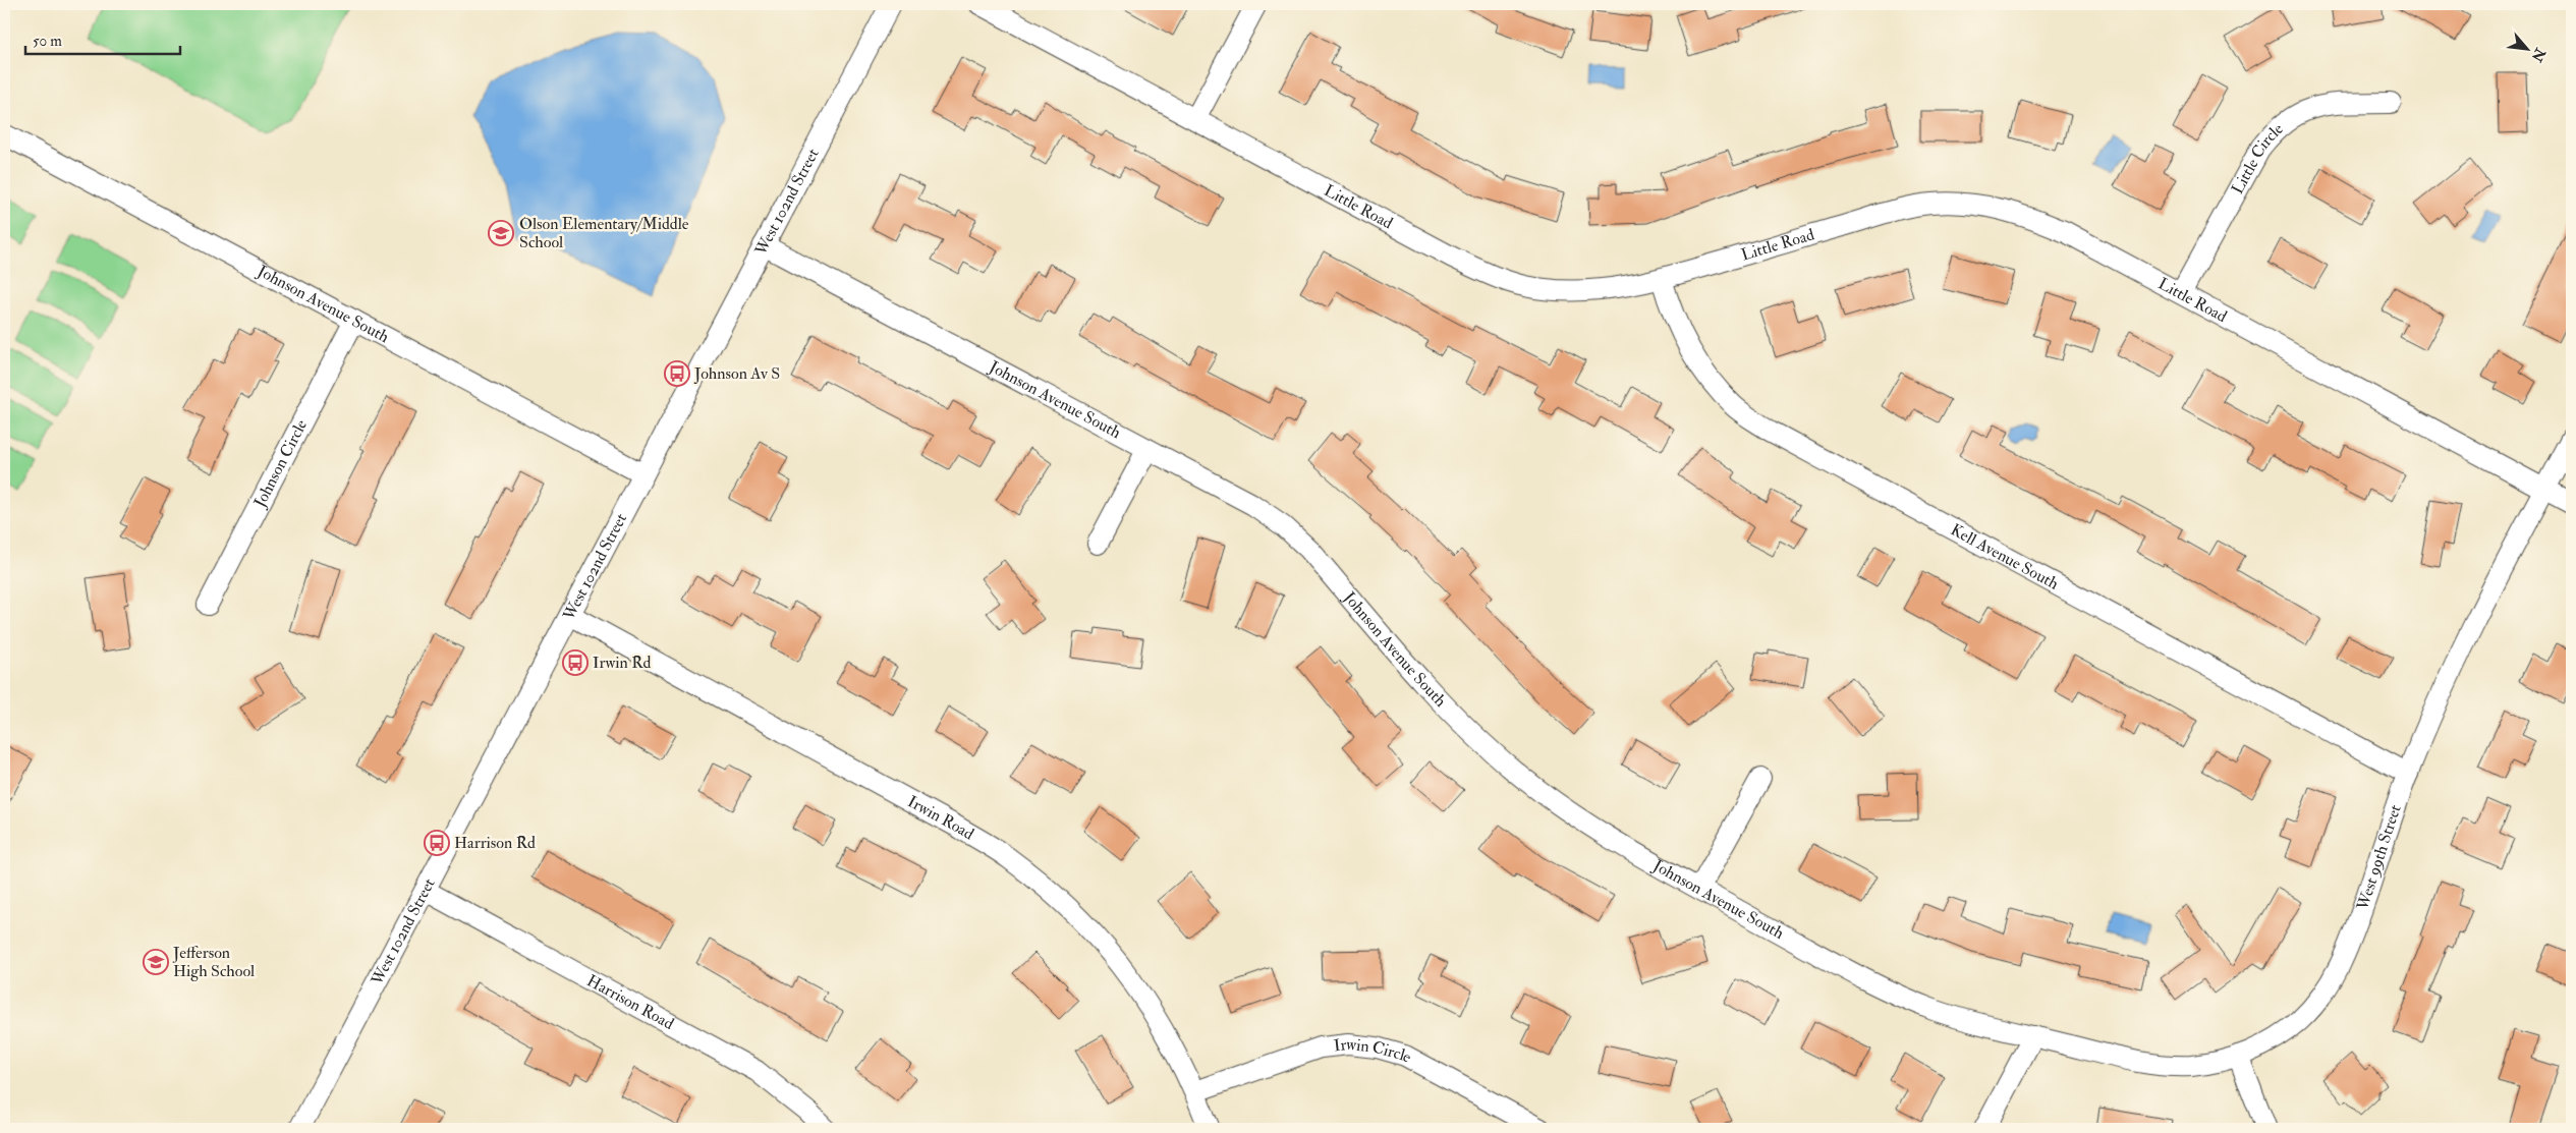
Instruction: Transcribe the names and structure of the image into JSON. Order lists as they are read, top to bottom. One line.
{"streets":{"street":["Little Circle","West 102nd Street","Little Road","Johnson Avenue South","Johnson Circle","Kell Avenue South","Irwin Road","West 99th Street","Harrison Road","Irwin Circle"]},"crossings":[["Little Circle","Little Road"],["West 102nd Street","Johnson Avenue South"],["West 102nd Street","Irwin Road"],["West 102nd Street","Harrison Road"],["Little Road","Kell Avenue South"],["Little Road","West 99th Street"],["Johnson Avenue South","Johnson Circle"],["Johnson Avenue South","West 99th Street"],["Kell Avenue South","West 99th Street"],["Irwin Road","Irwin Circle"]],"places":{"school or university":["Olson Elementary/Middle School","Jefferson High School"],"bus stop":["Johnson Av S","Irwin Rd","Harrison Rd"]},"scale_bar":"50 m","north":"bottom right"}
